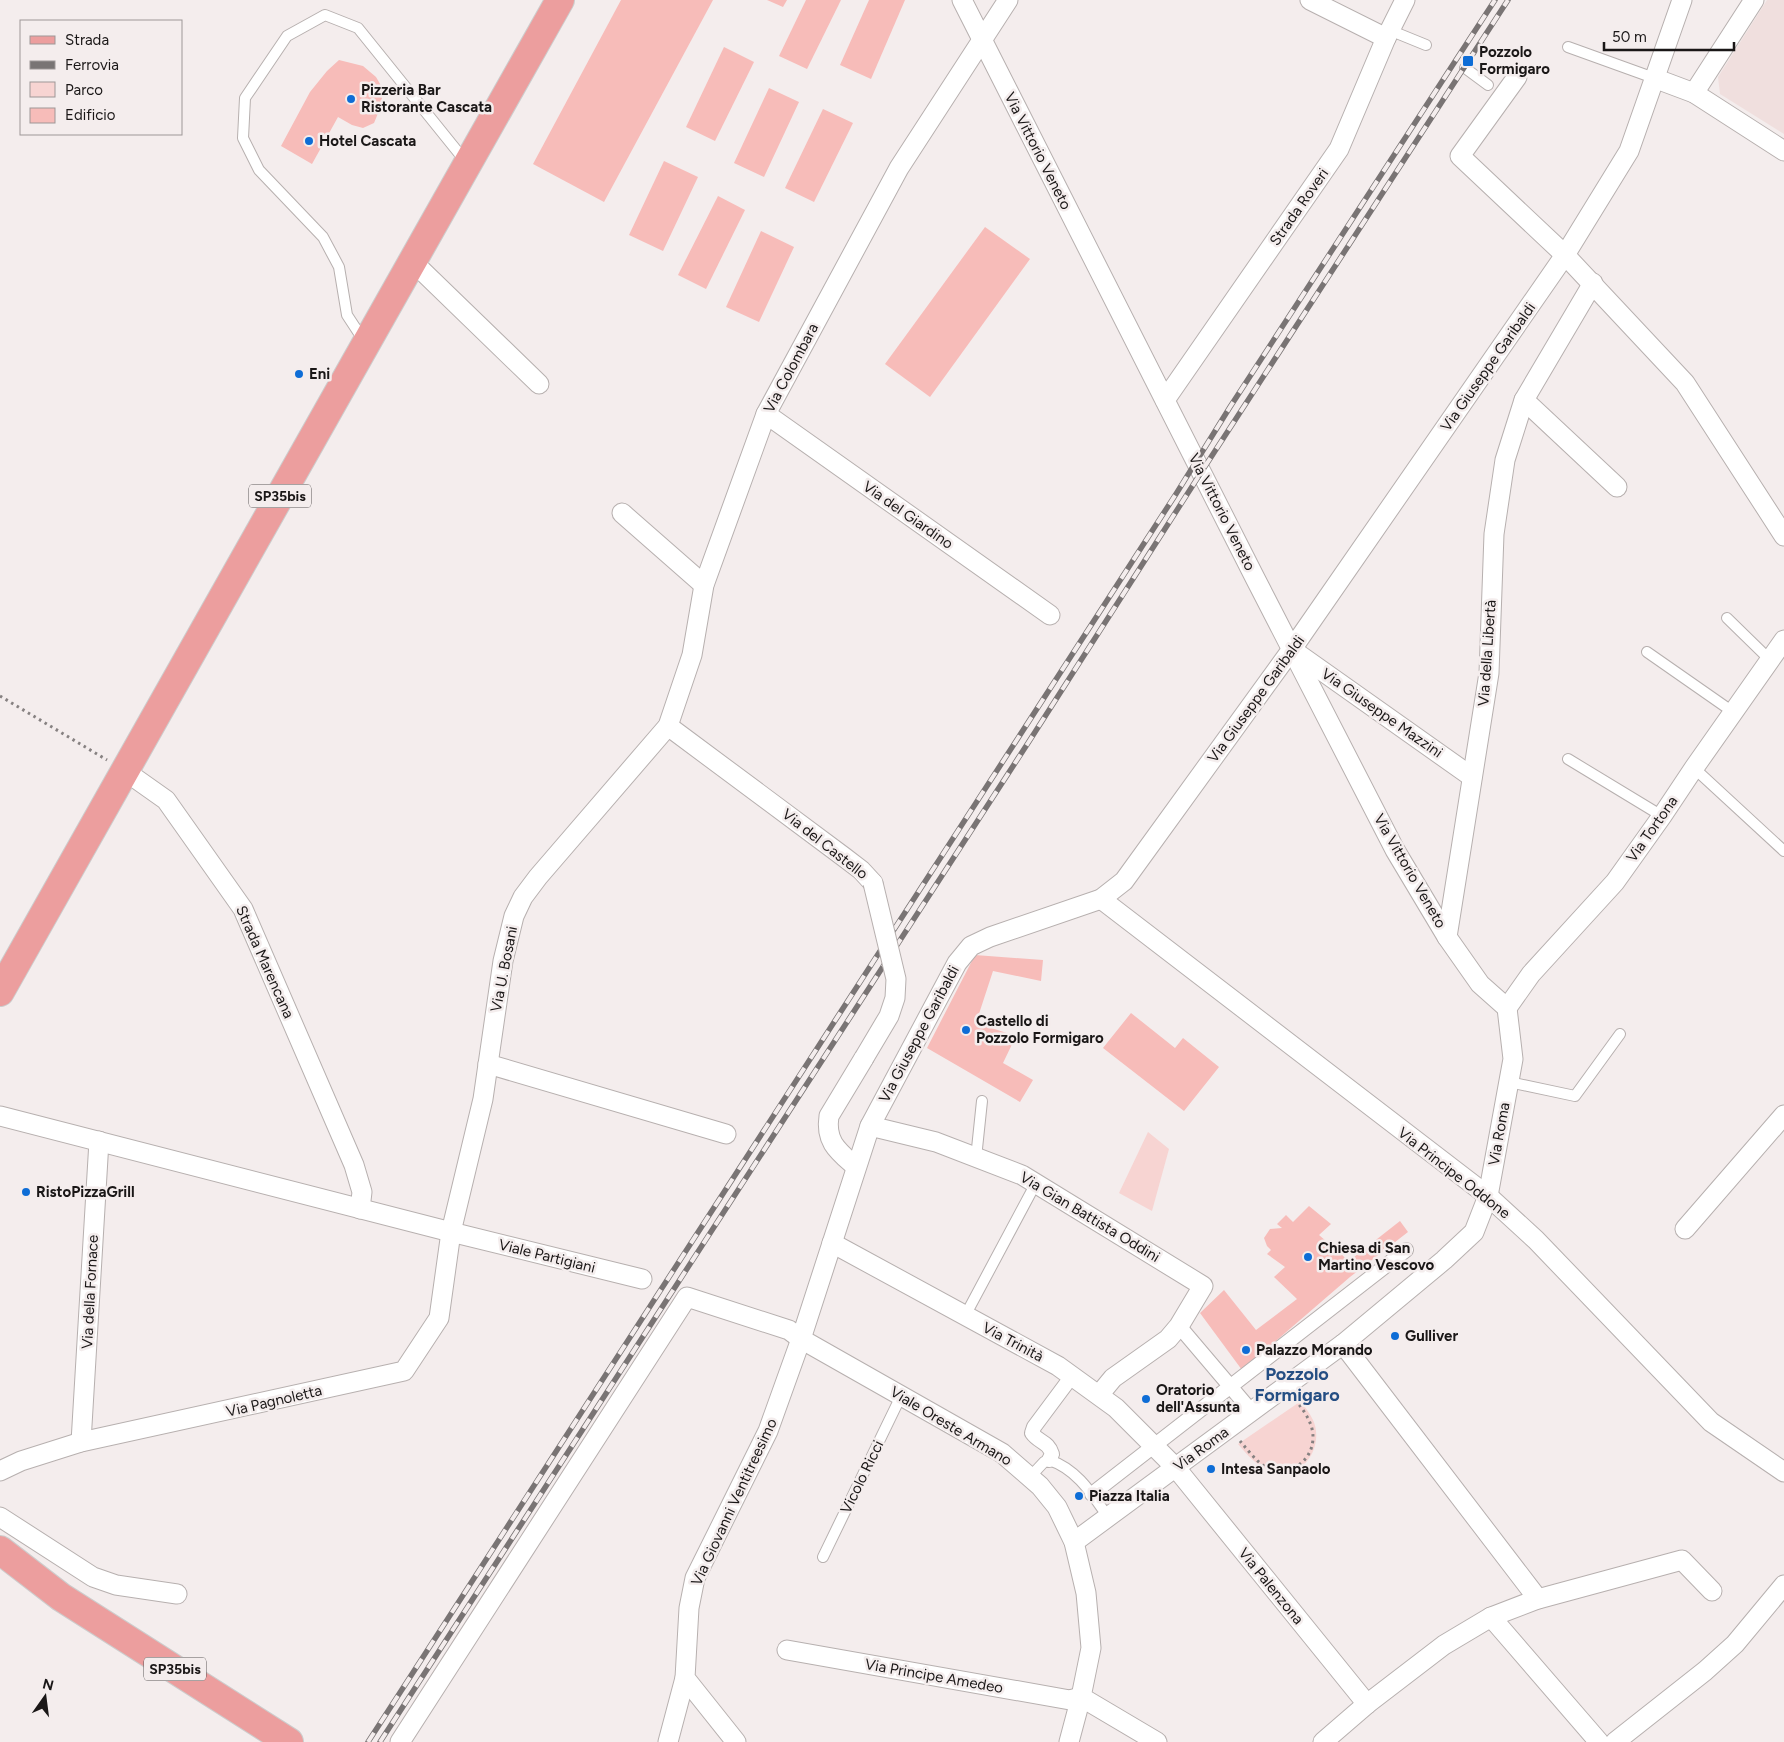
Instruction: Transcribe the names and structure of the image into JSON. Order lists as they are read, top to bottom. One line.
{"streets":{"main road":["SP35bis"],"street":["Via Vittorio Veneto","Strada Roveri","Via Giuseppe Garibaldi","Via Colombara","Via del Giardino","Via della Libertà","Via Giuseppe Mazzini","Via Tortona","Via del Castello","Strada Marencana","Via U. Bosani","Via Roma","Via Principe Oddone","Via Gian Battista Oddini","Viale Partigiani","Via della Fornace","Via Trinità","Via Pagnoletta","Viale Oreste Armano","Via Giovanni Ventitreesimo","Via Palenzona","Via Principe Amedeo"],"lane":["Vicolo Ricci"]},"crossings":[["Via Vittorio Veneto","Strada Roveri"],["Via Vittorio Veneto","Via Giuseppe Garibaldi"],["Via Vittorio Veneto","Via Colombara"],["Via Vittorio Veneto","Via della Libertà"],["Via Vittorio Veneto","Via Giuseppe Mazzini"],["Via Vittorio Veneto","Via Tortona"],["Via Vittorio Veneto","Via Roma"],["Via Giuseppe Garibaldi","Via Giuseppe Mazzini"],["Via Giuseppe Garibaldi","Via del Castello"],["Via Giuseppe Garibaldi","Via Principe Oddone"],["Via Giuseppe Garibaldi","Via Gian Battista Oddini"],["Via Giuseppe Garibaldi","Via Trinità"],["Via Giuseppe Garibaldi","Viale Oreste Armano"],["Via Giuseppe Garibaldi","Via Giovanni Ventitreesimo"],["Via Colombara","Via del Giardino"],["Via Colombara","Via del Castello"],["Via Colombara","Via U. Bosani"],["SP35bis","Strada Marencana"],["Via della Libertà","Via Giuseppe Mazzini"],["Via Tortona","Via Roma"],["Via del Castello","Via U. Bosani"],["Strada Marencana","Viale Partigiani"],["Via U. Bosani","Viale Partigiani"],["Via U. Bosani","Via Pagnoletta"],["Via Roma","Via Principe Oddone"],["Via Roma","Via Trinità"],["Via Roma","Viale Oreste Armano"],["Via Roma","Via Palenzona"],["Viale Partigiani","Via della Fornace"],["Viale Partigiani","Via Pagnoletta"],["Via della Fornace","Via Pagnoletta"],["Via Trinità","Via Palenzona"],["Viale Oreste Armano","Vicolo Ricci"],["Viale Oreste Armano","Via Giovanni Ventitreesimo"],["Viale Oreste Armano","Via Principe Amedeo"]],"districts":["Pozzolo Formigaro"],"places":{"transit":["Pozzolo Formigaro"],"other":["Pizzeria Bar Ristorante Cascata","Hotel Cascata","Eni","Castello di Pozzolo Formigaro","RistoPizzaGrill","Chiesa di San Martino Vescovo","Gulliver","Palazzo Morando","Oratorio dell'Assunta","Intesa Sanpaolo","Piazza Italia"]},"legend":["Strada","Ferrovia","Parco","Edificio"],"scale_bar":"50 m","north":"top"}
